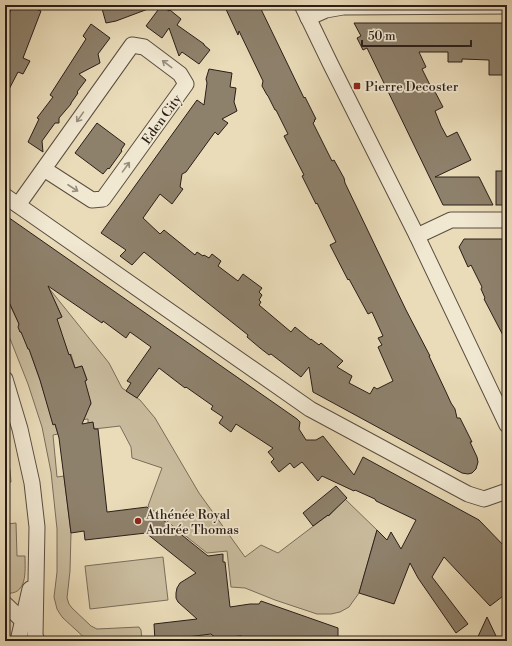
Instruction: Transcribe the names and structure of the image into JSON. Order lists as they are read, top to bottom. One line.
{"streets":{"street":["Eden City"]},"places":{"transit":["Pierre Decoster"],"other":["Athénée Royal Andrée Thomas"]},"scale_bar":"50 m"}
